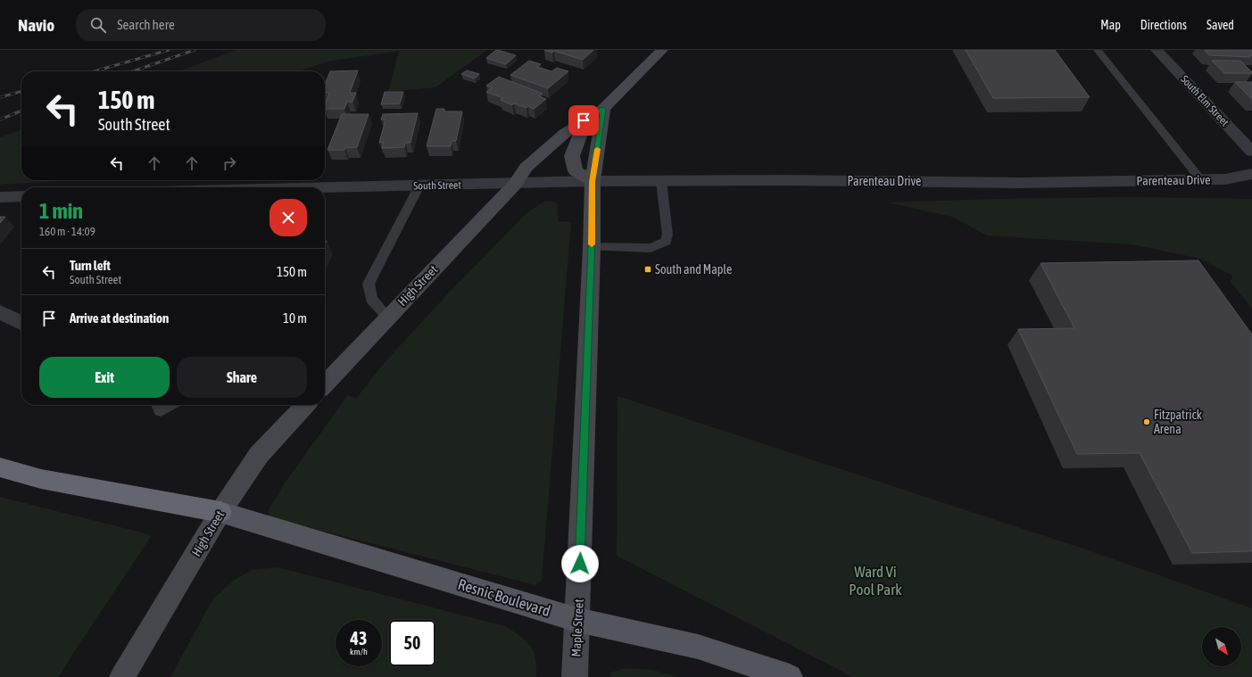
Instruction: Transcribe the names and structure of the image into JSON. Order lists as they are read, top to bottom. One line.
{"streets":{"main road":["High Street","Resnic Boulevard","Maple Street"],"street":["South Elm Street","Parenteau Drive","South Street"]},"crossings":[["Parenteau Drive","South Street"],["Parenteau Drive","High Street"],["Parenteau Drive","Maple Street"],["South Street","High Street"],["High Street","Resnic Boulevard"],["Resnic Boulevard","Maple Street"]],"parks":["Ward Vi Pool Park"],"places":{"transit":["South and Maple"],"other":["Fitzpatrick Arena"]},"north":"bottom right","page":{"header":"Navio","search":"Search here","nav":["Map","Directions","Saved"],"turn":["150 m","South Street"],"heading":["1 min","160 m · 14:09"],"list":[{"name":"Turn left","note":"South Street","value":"150 m"},{"name":"Arrive at destination","value":"10 m"}],"buttons":["Exit","Share"],"speed":"43 km/h","limit":"50"}}
